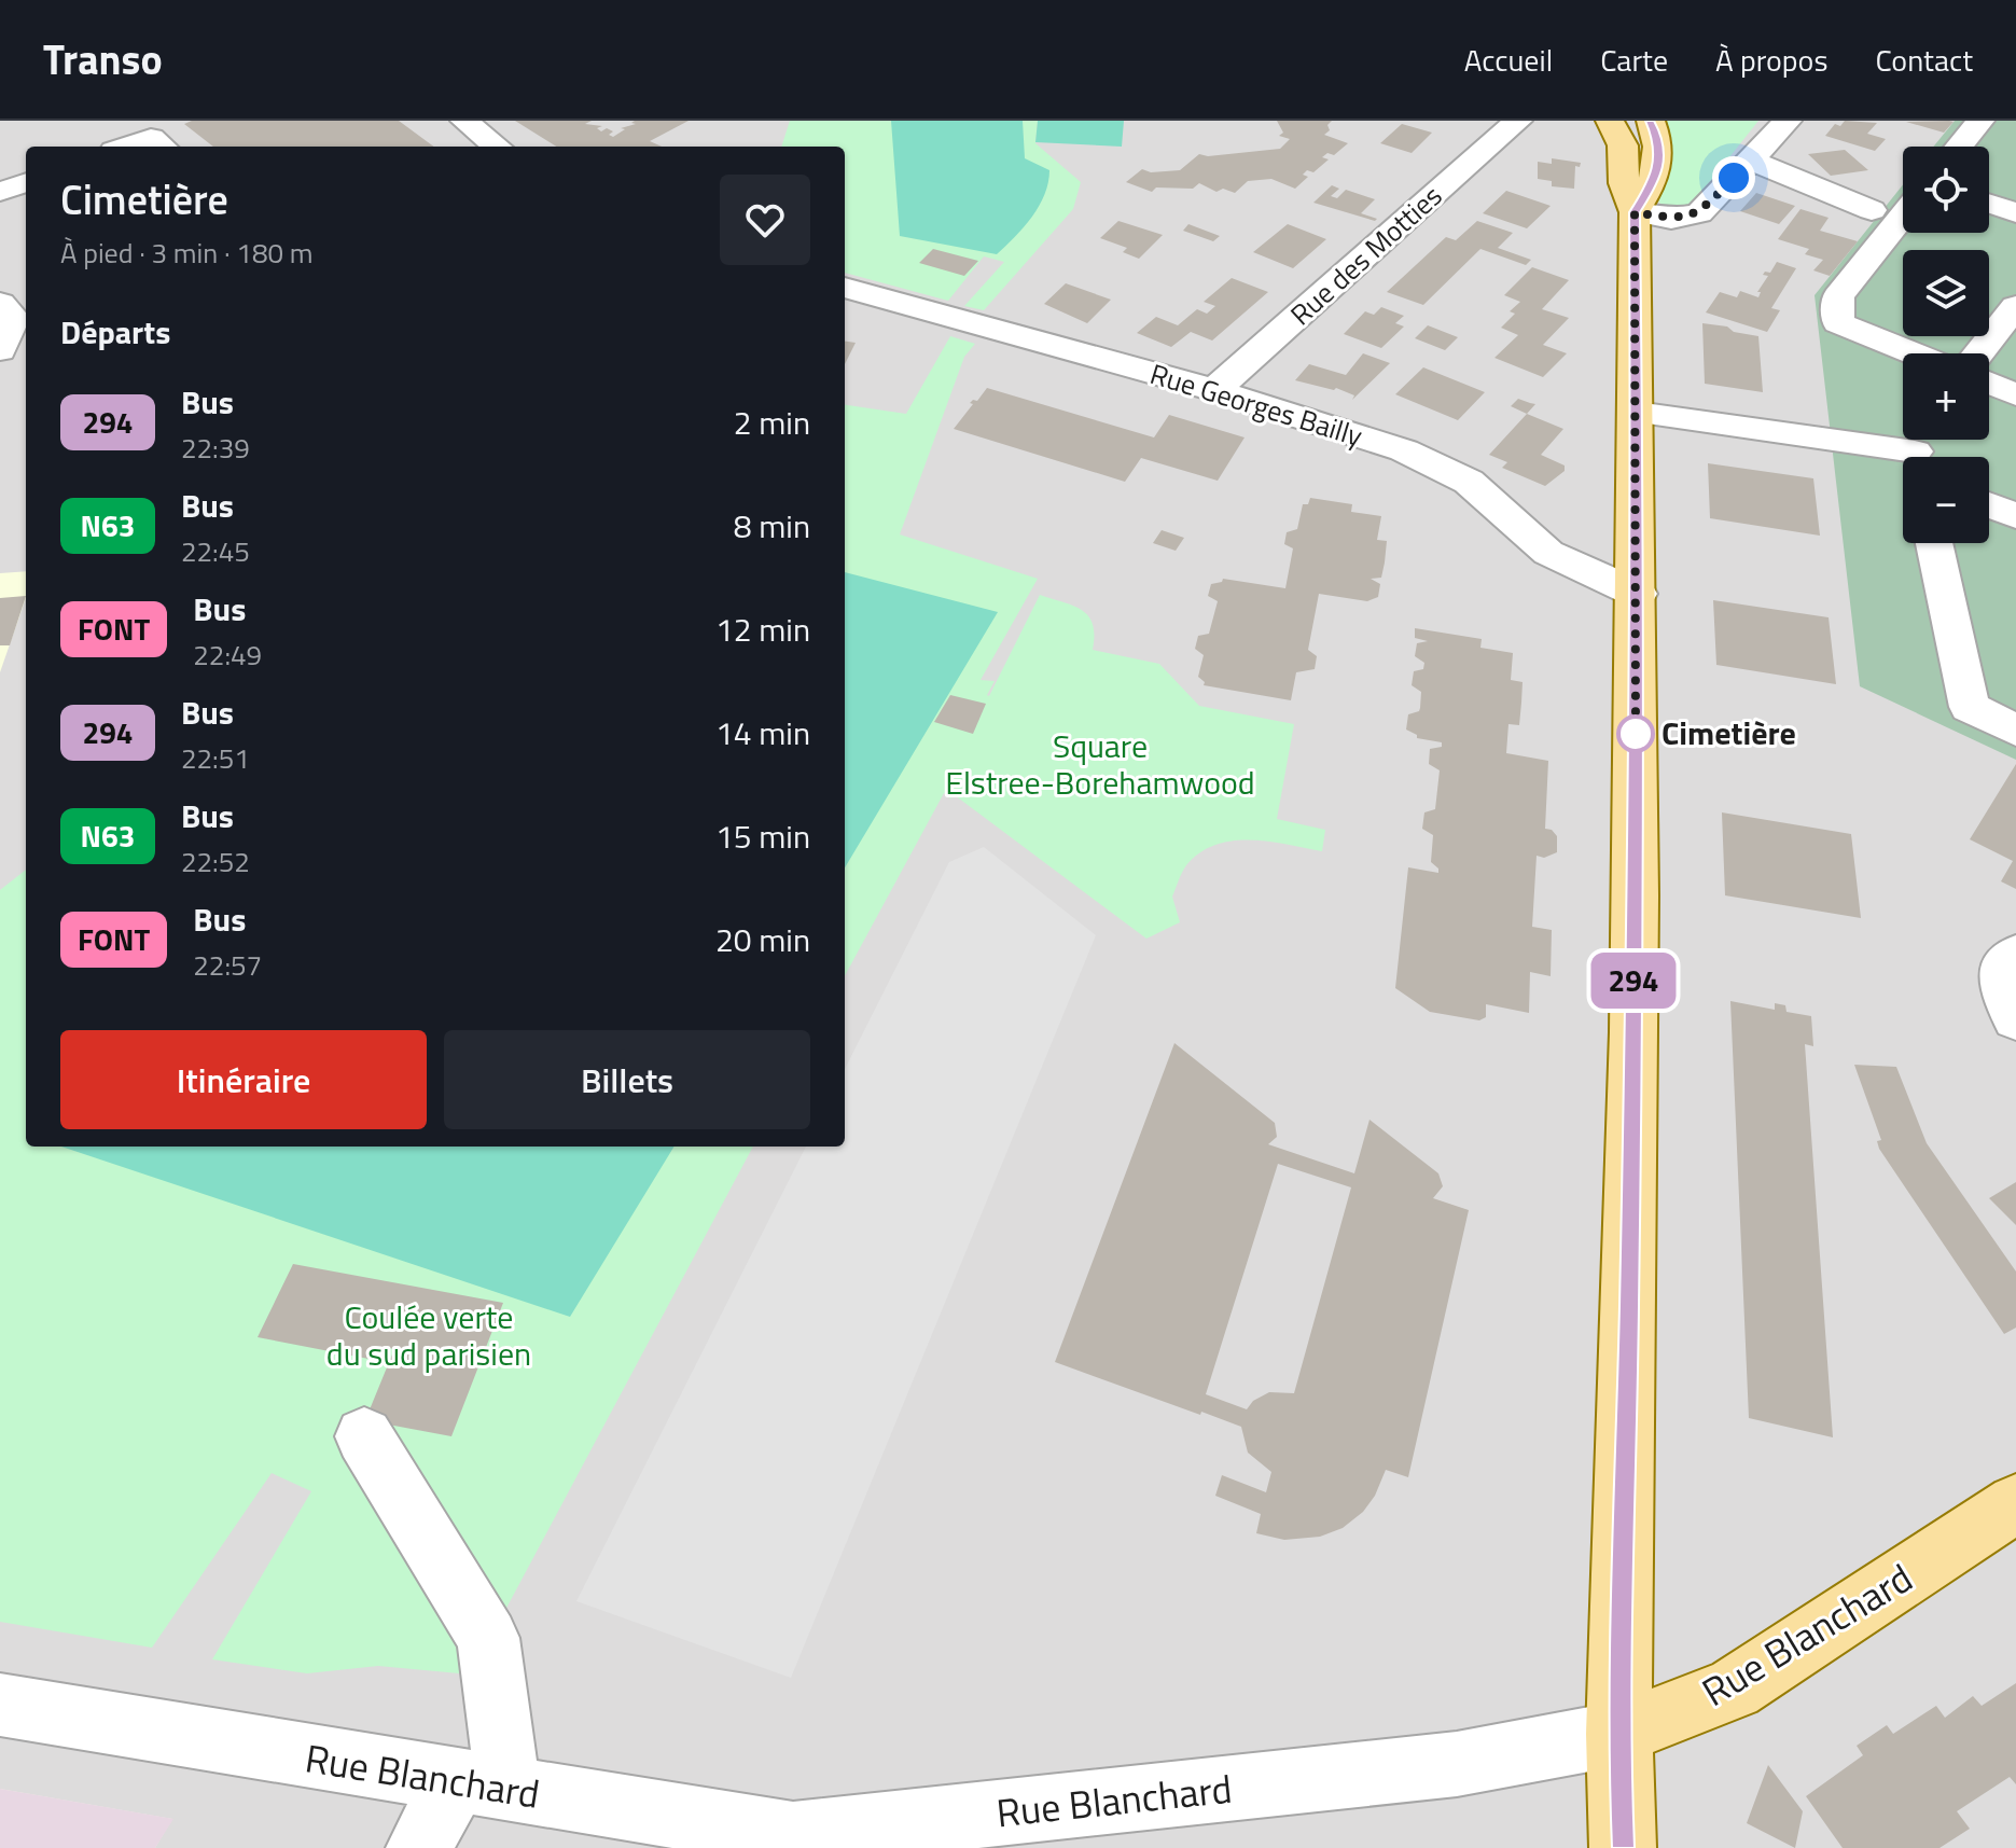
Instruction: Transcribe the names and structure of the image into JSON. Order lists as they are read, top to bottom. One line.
{"streets":{"main road":["Rue Blanchard"],"street":["Rue des Motties","Rue Georges Bailly"]},"crossings":[["Rue des Motties","Rue Georges Bailly"]],"parks":["Square Elstree-Borehamwood","Coulée verte du sud parisien"],"places":["Cimetière"],"lines":["bus line 294"],"page":{"header":"Transo","nav":["Accueil","Carte","À propos","Contact"],"on_map":"294","map_buttons":["+","−"],"heading":[["Cimetière","À pied · 3 min · 180 m"],"Départs"],"list":[{"mark":"294","name":"Bus","note":"22:39","value":"2 min"},{"mark":"N63","name":"Bus","note":"22:45","value":"8 min"},{"mark":"FONT","name":"Bus","note":"22:49","value":"12 min"},{"mark":"294","name":"Bus","note":"22:51","value":"14 min"},{"mark":"N63","name":"Bus","note":"22:52","value":"15 min"},{"mark":"FONT","name":"Bus","note":"22:57","value":"20 min"}],"buttons":["Itinéraire","Billets"]}}
